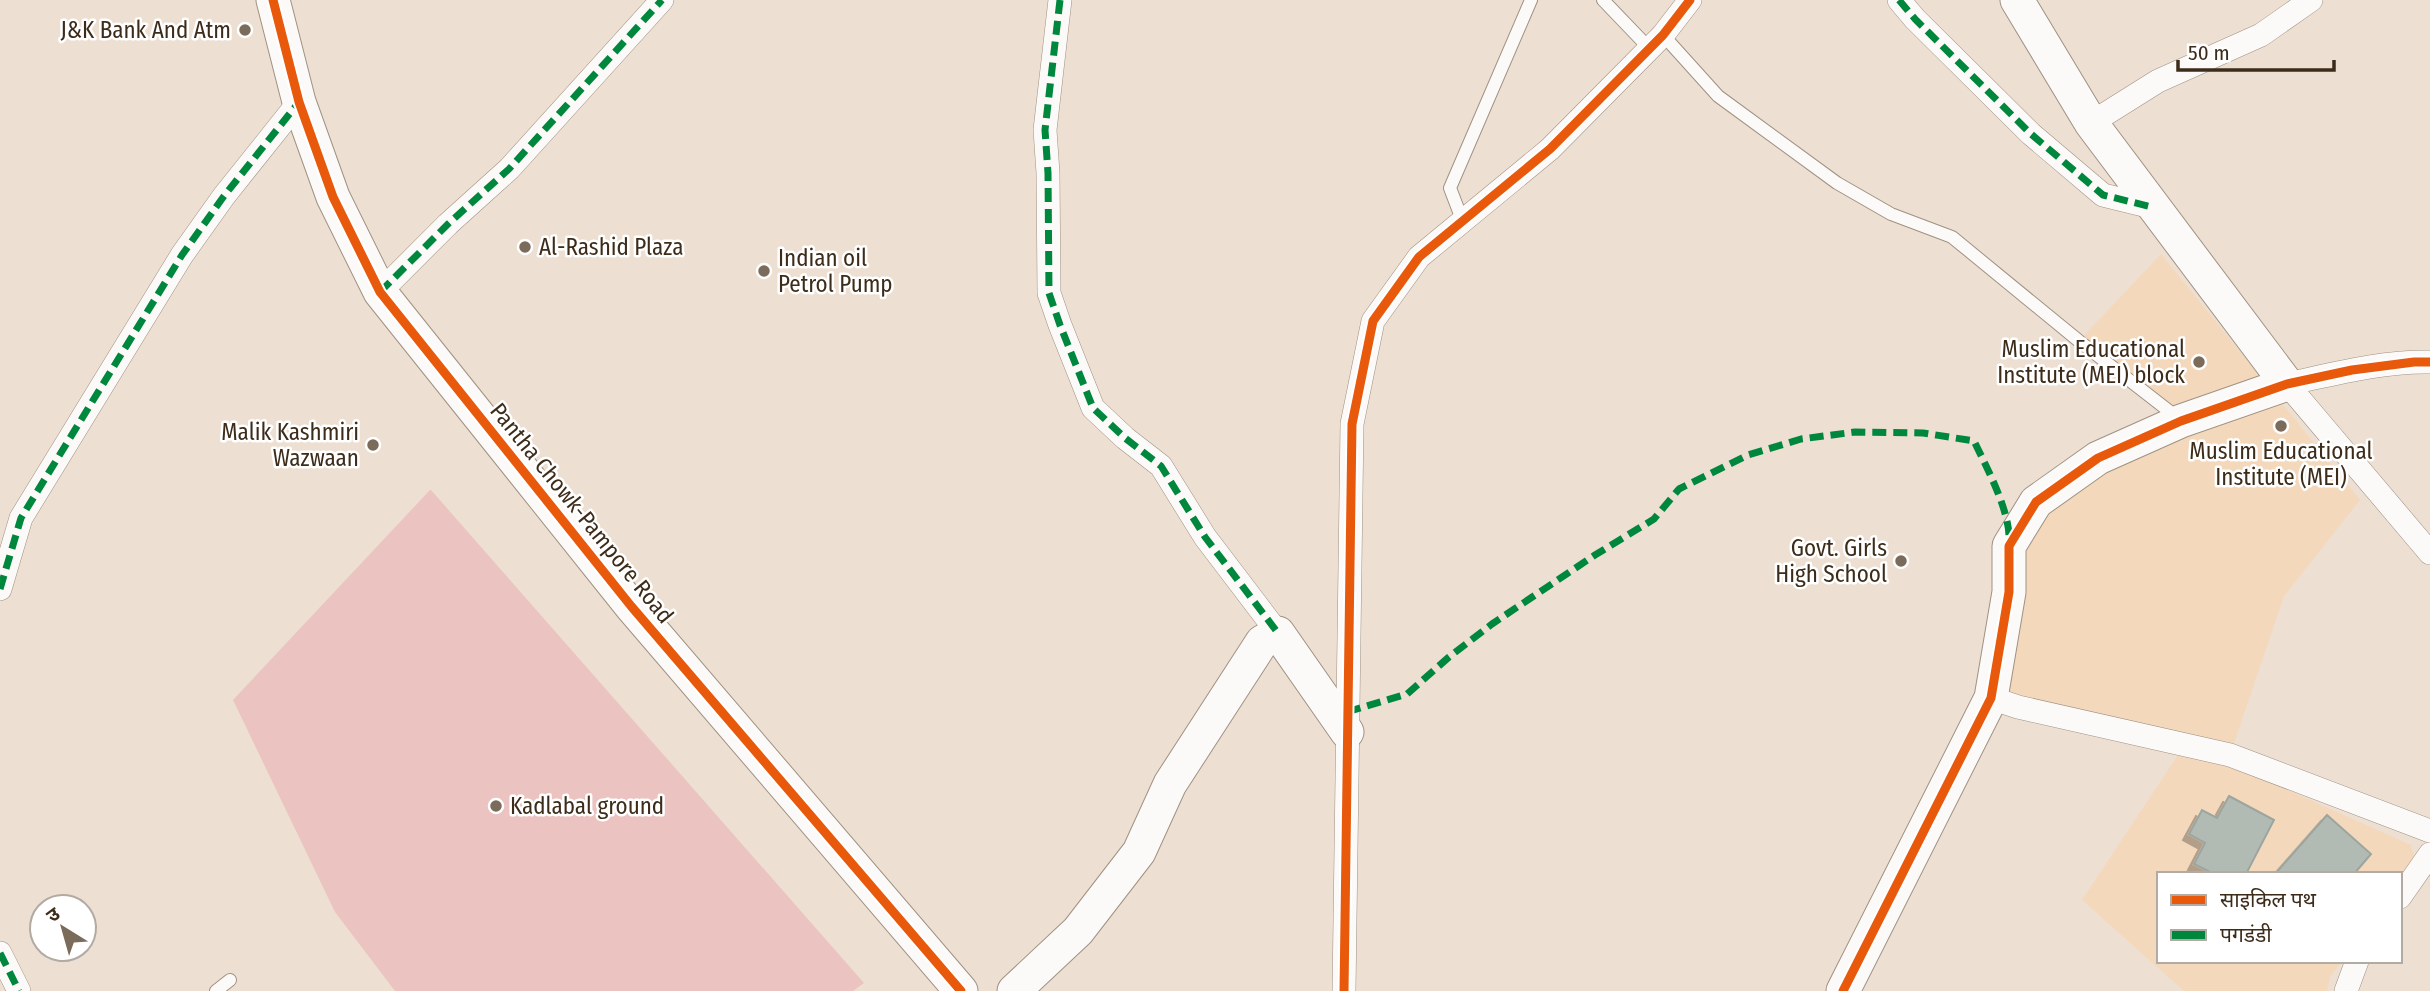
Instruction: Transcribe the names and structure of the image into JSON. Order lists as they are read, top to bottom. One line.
{"streets":{"street":["Pantha Chowk-Pampore Road"]},"places":["J&K Bank And Atm","Al-Rashid Plaza","Indian oil Petrol Pump","Muslim Educational Institute (MEI) block","Muslim Educational Institute (MEI)","Malik Kashmiri Wazwaan","Govt. Girls High School","Kadlabal ground"],"legend":["साइकिल पथ","पगडंडी"],"scale_bar":"50 m","north":"top left"}
